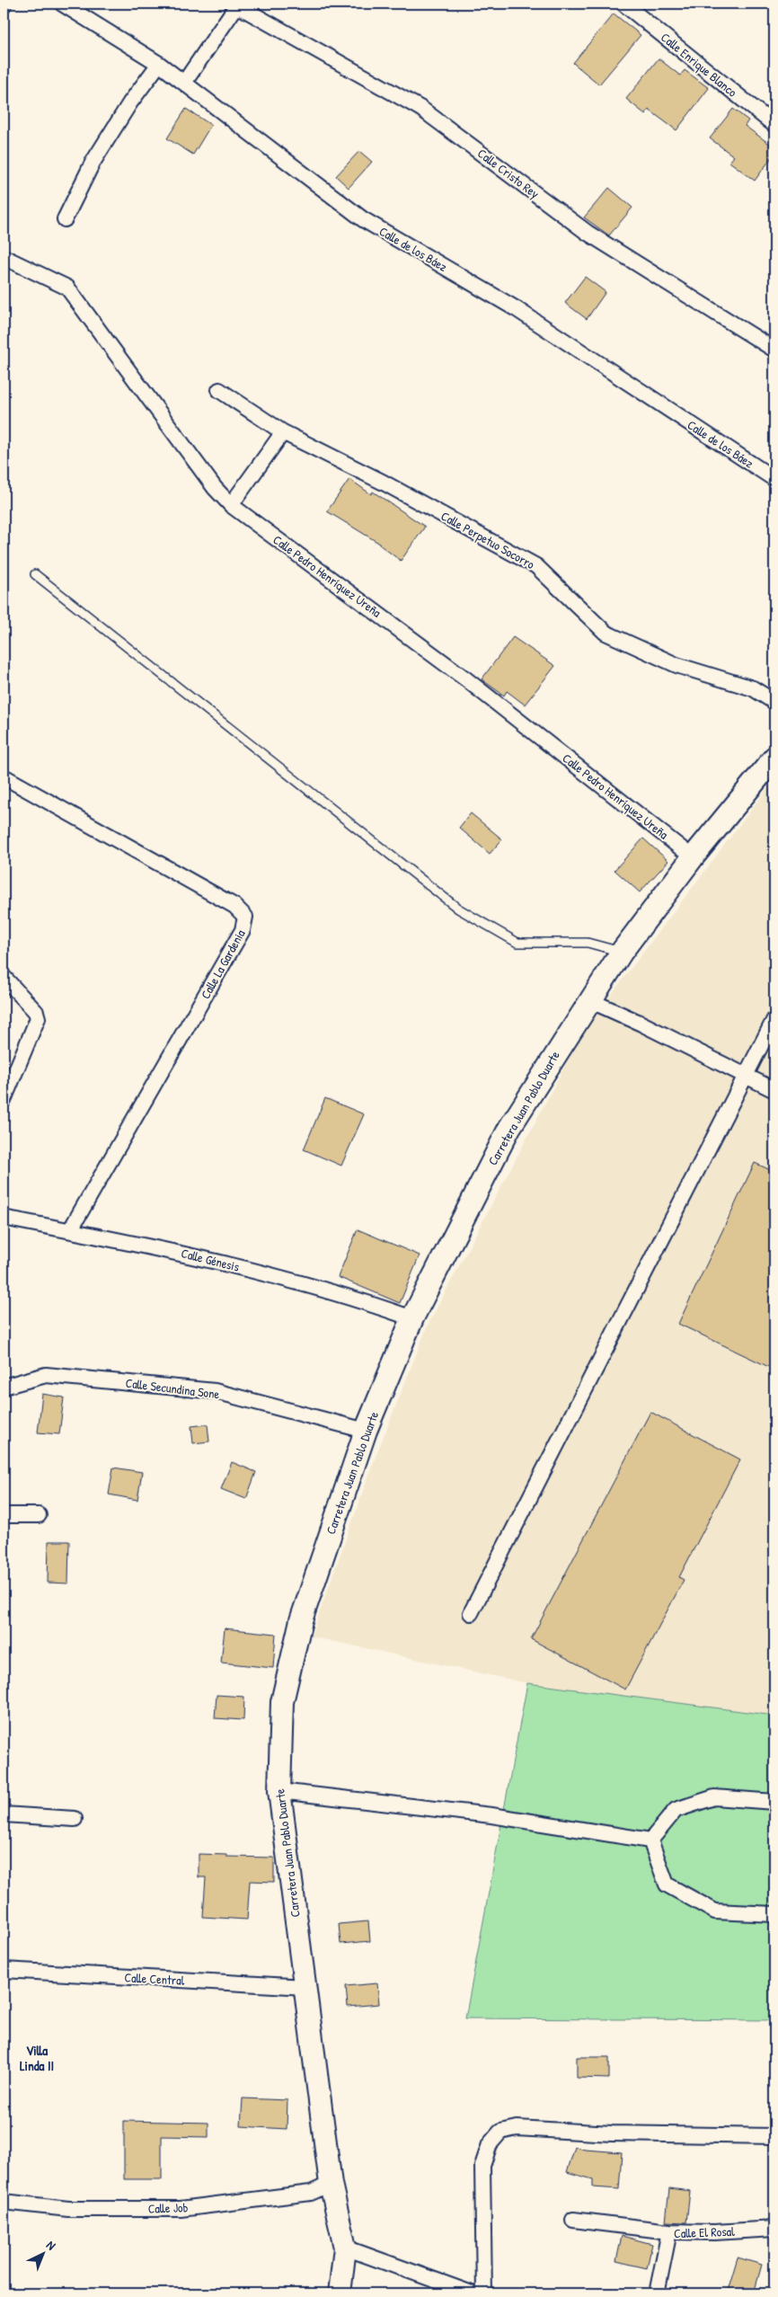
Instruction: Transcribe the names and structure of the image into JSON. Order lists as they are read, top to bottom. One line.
{"streets":{"main road":["Carretera Juan Pablo Duarte"],"street":["Calle Enrique Blanco","Calle Cristo Rey","Calle de los Báez","Calle Perpetuo Socorro","Calle Pedro Henríquez Ureña","Calle La Gardenia","Calle Génesis","Calle Secundina Sone","Calle Central","Calle Job","Calle El Rosal"]},"crossings":[["Calle Pedro Henríquez Ureña","Carretera Juan Pablo Duarte"],["Calle La Gardenia","Calle Génesis"],["Carretera Juan Pablo Duarte","Calle Génesis"],["Carretera Juan Pablo Duarte","Calle Secundina Sone"],["Carretera Juan Pablo Duarte","Calle Central"],["Carretera Juan Pablo Duarte","Calle Job"]],"districts":["Villa Linda II"],"north":"top right"}
